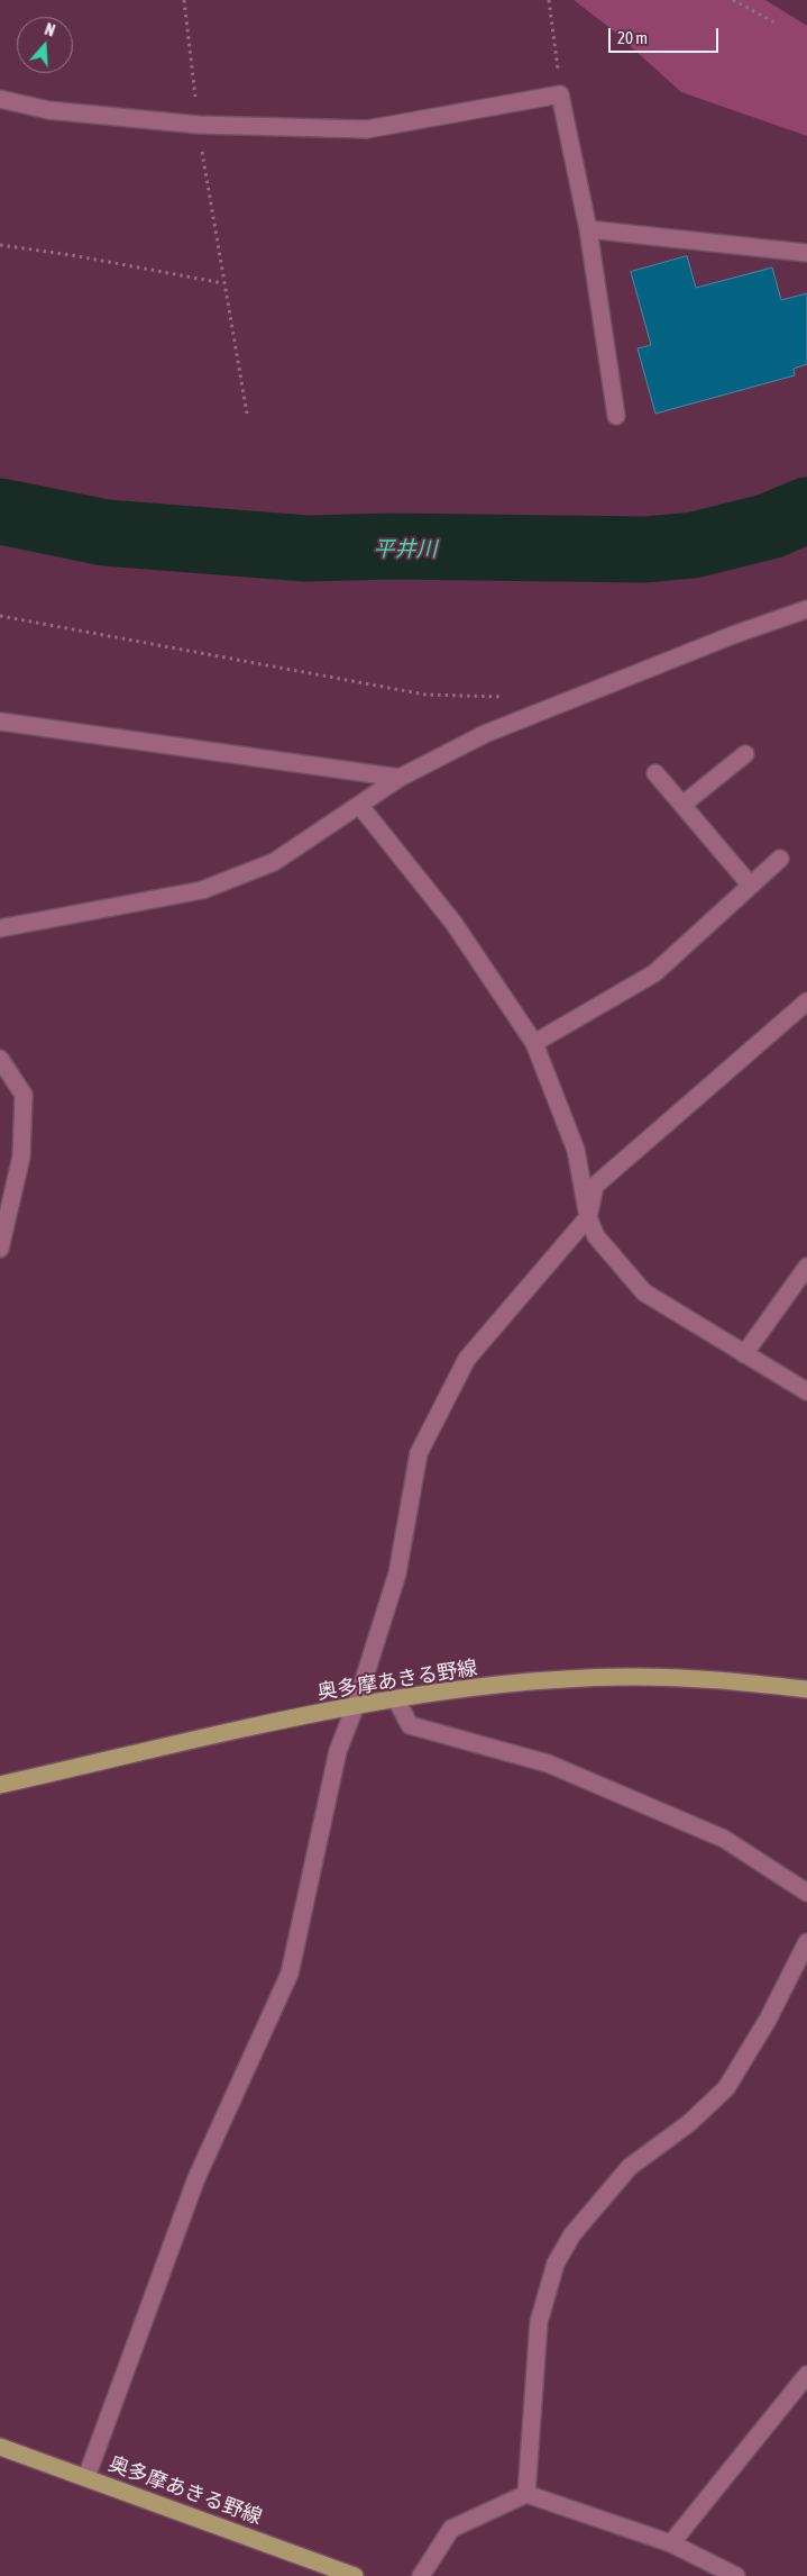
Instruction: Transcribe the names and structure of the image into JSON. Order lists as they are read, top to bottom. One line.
{"streets":{"main road":["奥多摩あきる野線"]},"water":["平井川"],"scale_bar":"20 m","north":"top"}
